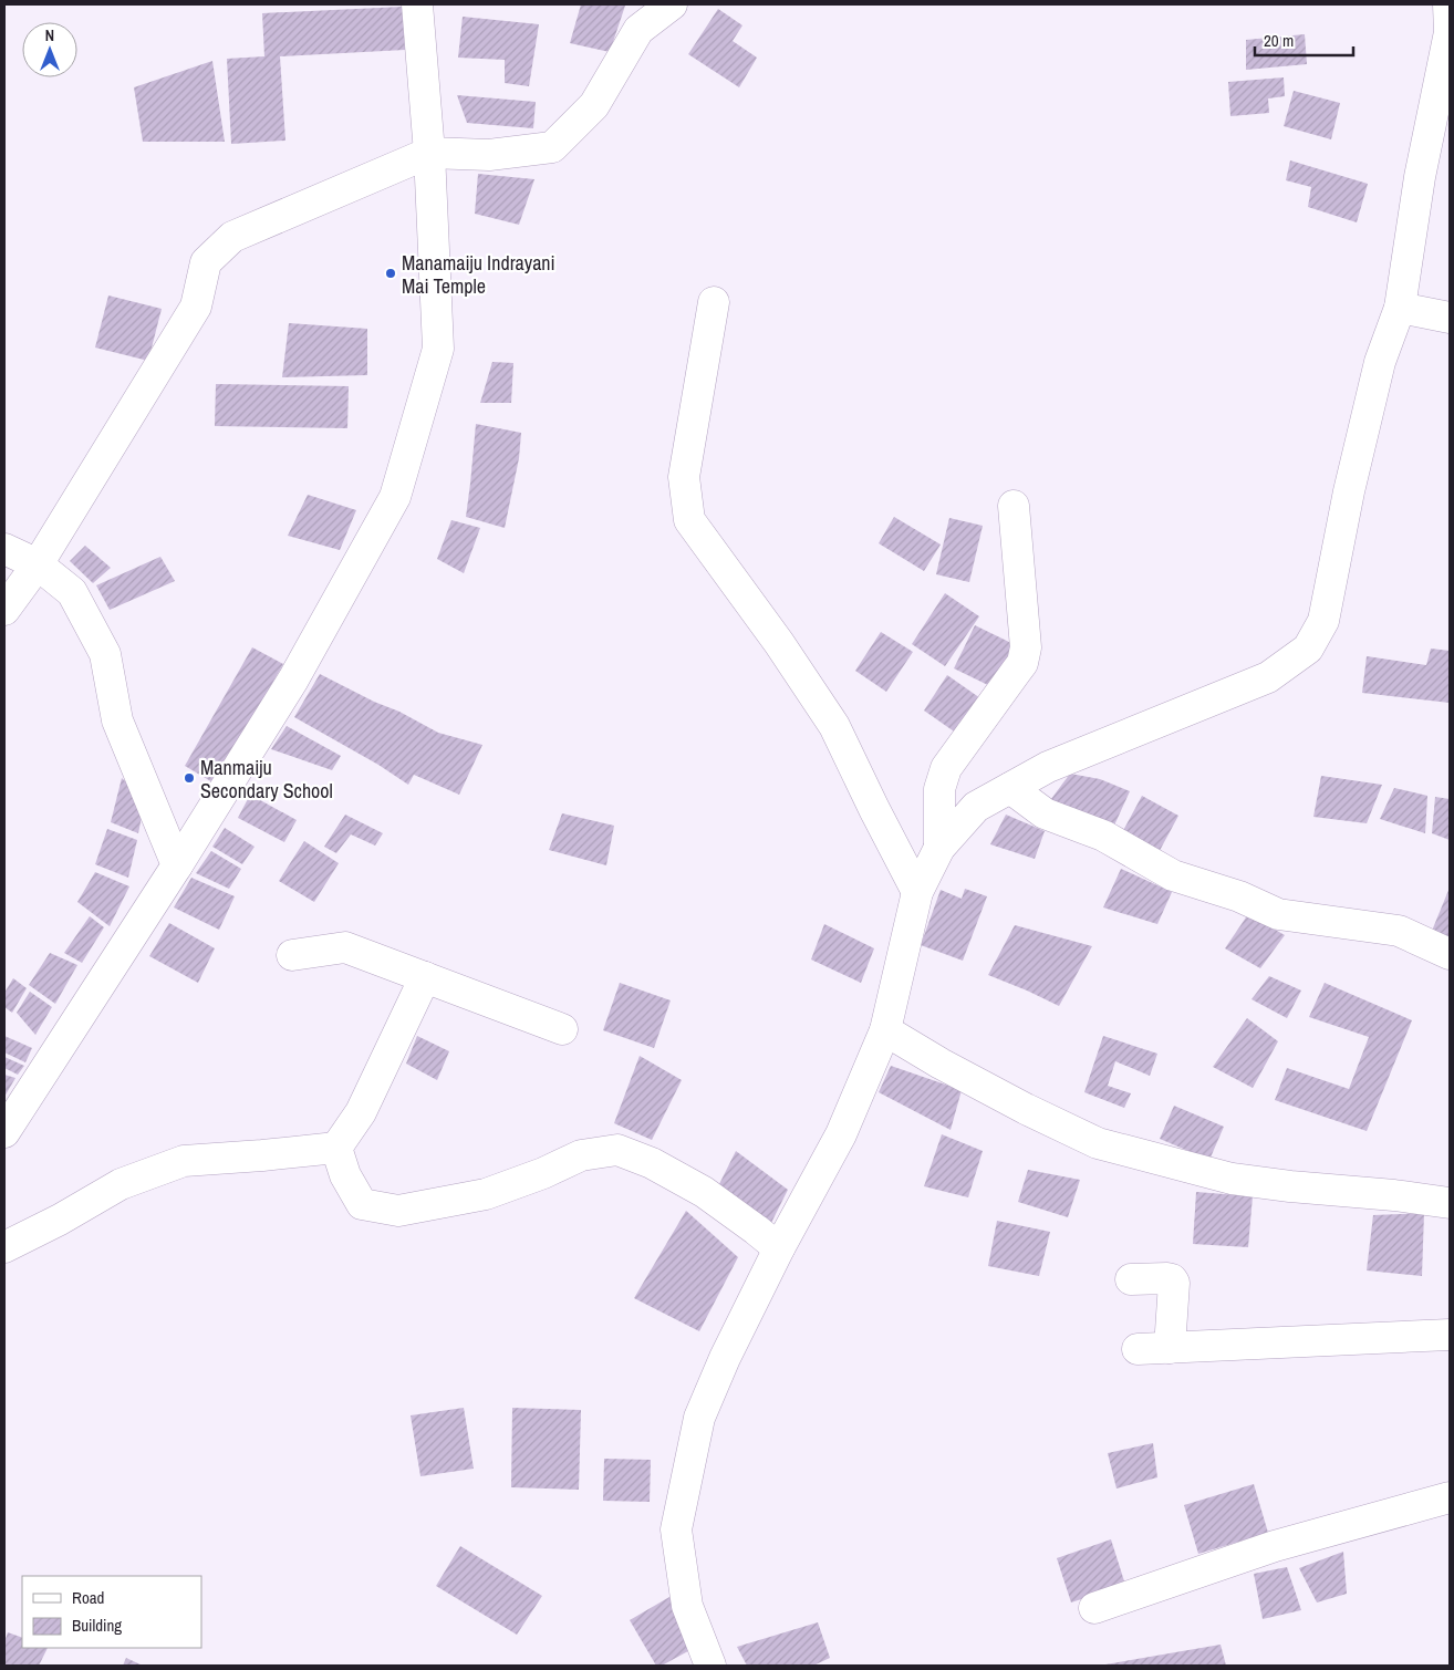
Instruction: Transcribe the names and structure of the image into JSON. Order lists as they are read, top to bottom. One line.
{"places":["Manamaiju Indrayani Mai Temple","Manmaiju Secondary School"],"legend":["Road","Building"],"scale_bar":"20 m","north":"top"}
